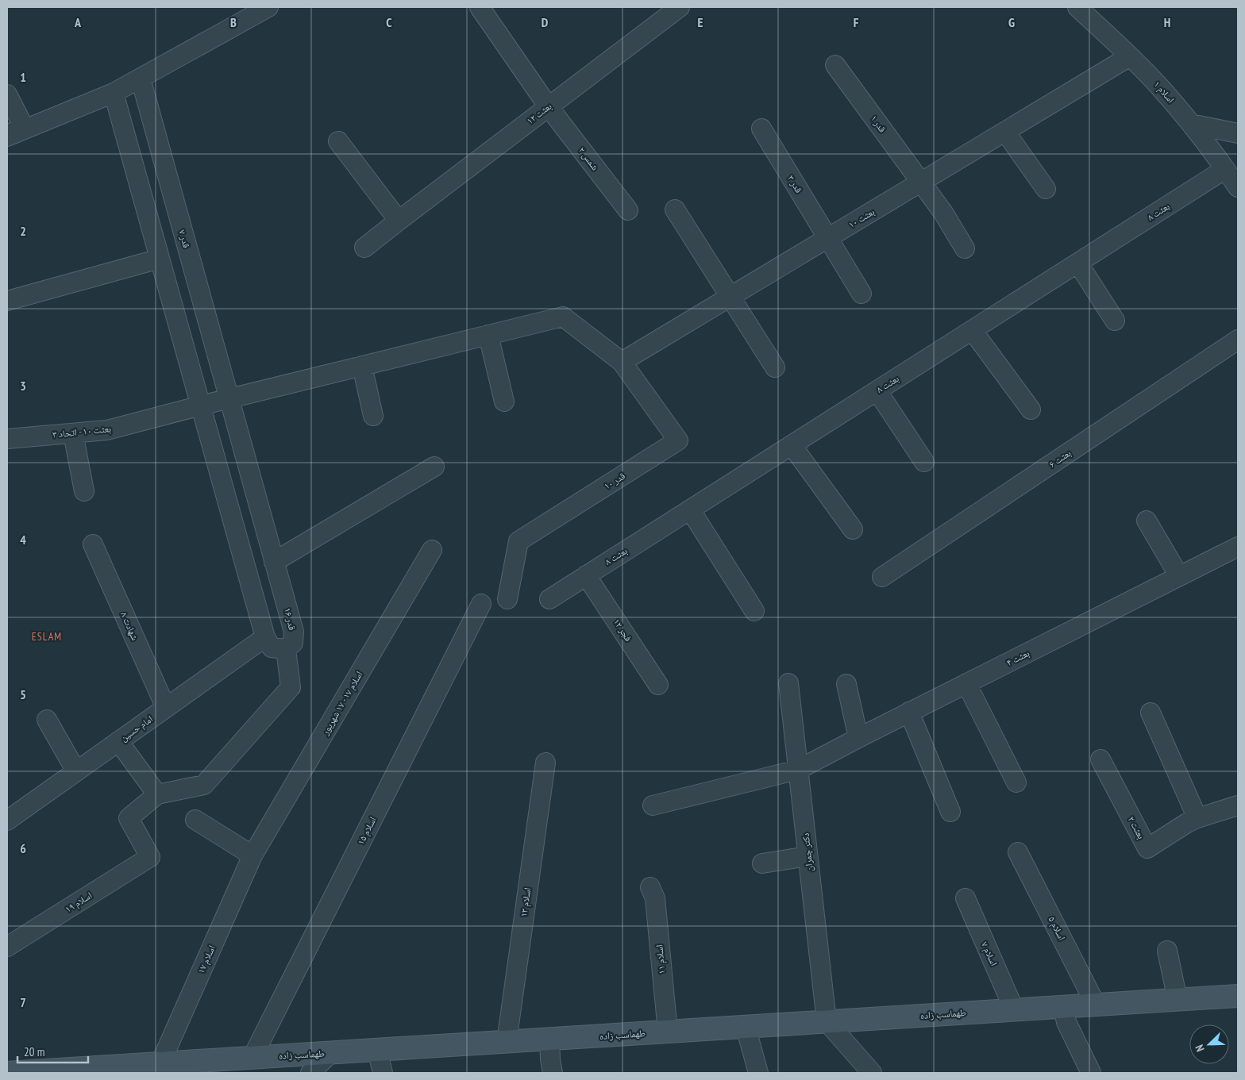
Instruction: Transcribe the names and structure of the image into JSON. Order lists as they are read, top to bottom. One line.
{"streets":{"main road":["طهماسب زاده"],"street":["اسلام ۱","بعثت ۱۲","قدر ۱","شمس ۲","قدر ۳","بعثت ۸","بعثت ۱۰","قدر ۷","بعثت ۱۰ - اتحاد ۳","بعثت ۶","قدر ۱۰","قدر ۱۶","شهادت ۸","فجر ۱۲","بعثت ۴","اسلام ۱۷ - ۱۷ شهریور","امام حسین","بعثت ۲","اسلام ۱۵","دکتر چمران","اسلام ۱۹","اسلام ۱۳","اسلام ۵","اسلام ۷","اسلام ۱۷","اسلام ۱۱"]},"crossings":[["اسلام ۱","بعثت ۸"],["اسلام ۱","بعثت ۱۰"],["بعثت ۱۲","شمس ۲"],["قدر ۱","بعثت ۱۰"],["قدر ۳","بعثت ۱۰"],["بعثت ۸","فجر ۱۲"],["بعثت ۱۰","بعثت ۱۰ - اتحاد ۳"],["بعثت ۱۰","قدر ۱۰"],["قدر ۷","بعثت ۱۰ - اتحاد ۳"],["قدر ۷","قدر ۱۶"],["بعثت ۱۰ - اتحاد ۳","قدر ۱۰"],["بعثت ۱۰ - اتحاد ۳","قدر ۱۶"],["شهادت ۸","امام حسین"],["بعثت ۴","دکتر چمران"],["اسلام ۱۷ - ۱۷ شهریور","اسلام ۱۷"],["اسلام ۱۵","طهماسب زاده"],["دکتر چمران","طهماسب زاده"],["اسلام ۱۳","طهماسب زاده"],["اسلام ۵","طهماسب زاده"],["اسلام ۷","طهماسب زاده"],["اسلام ۱۷","طهماسب زاده"],["اسلام ۱۱","طهماسب زاده"]],"districts":["ESLAM"],"scale_bar":"20 m","north":"bottom left","grid":{"columns":["A","B","C","D","E","F","G","H"],"rows":["1","2","3","4","5","6","7"]}}
